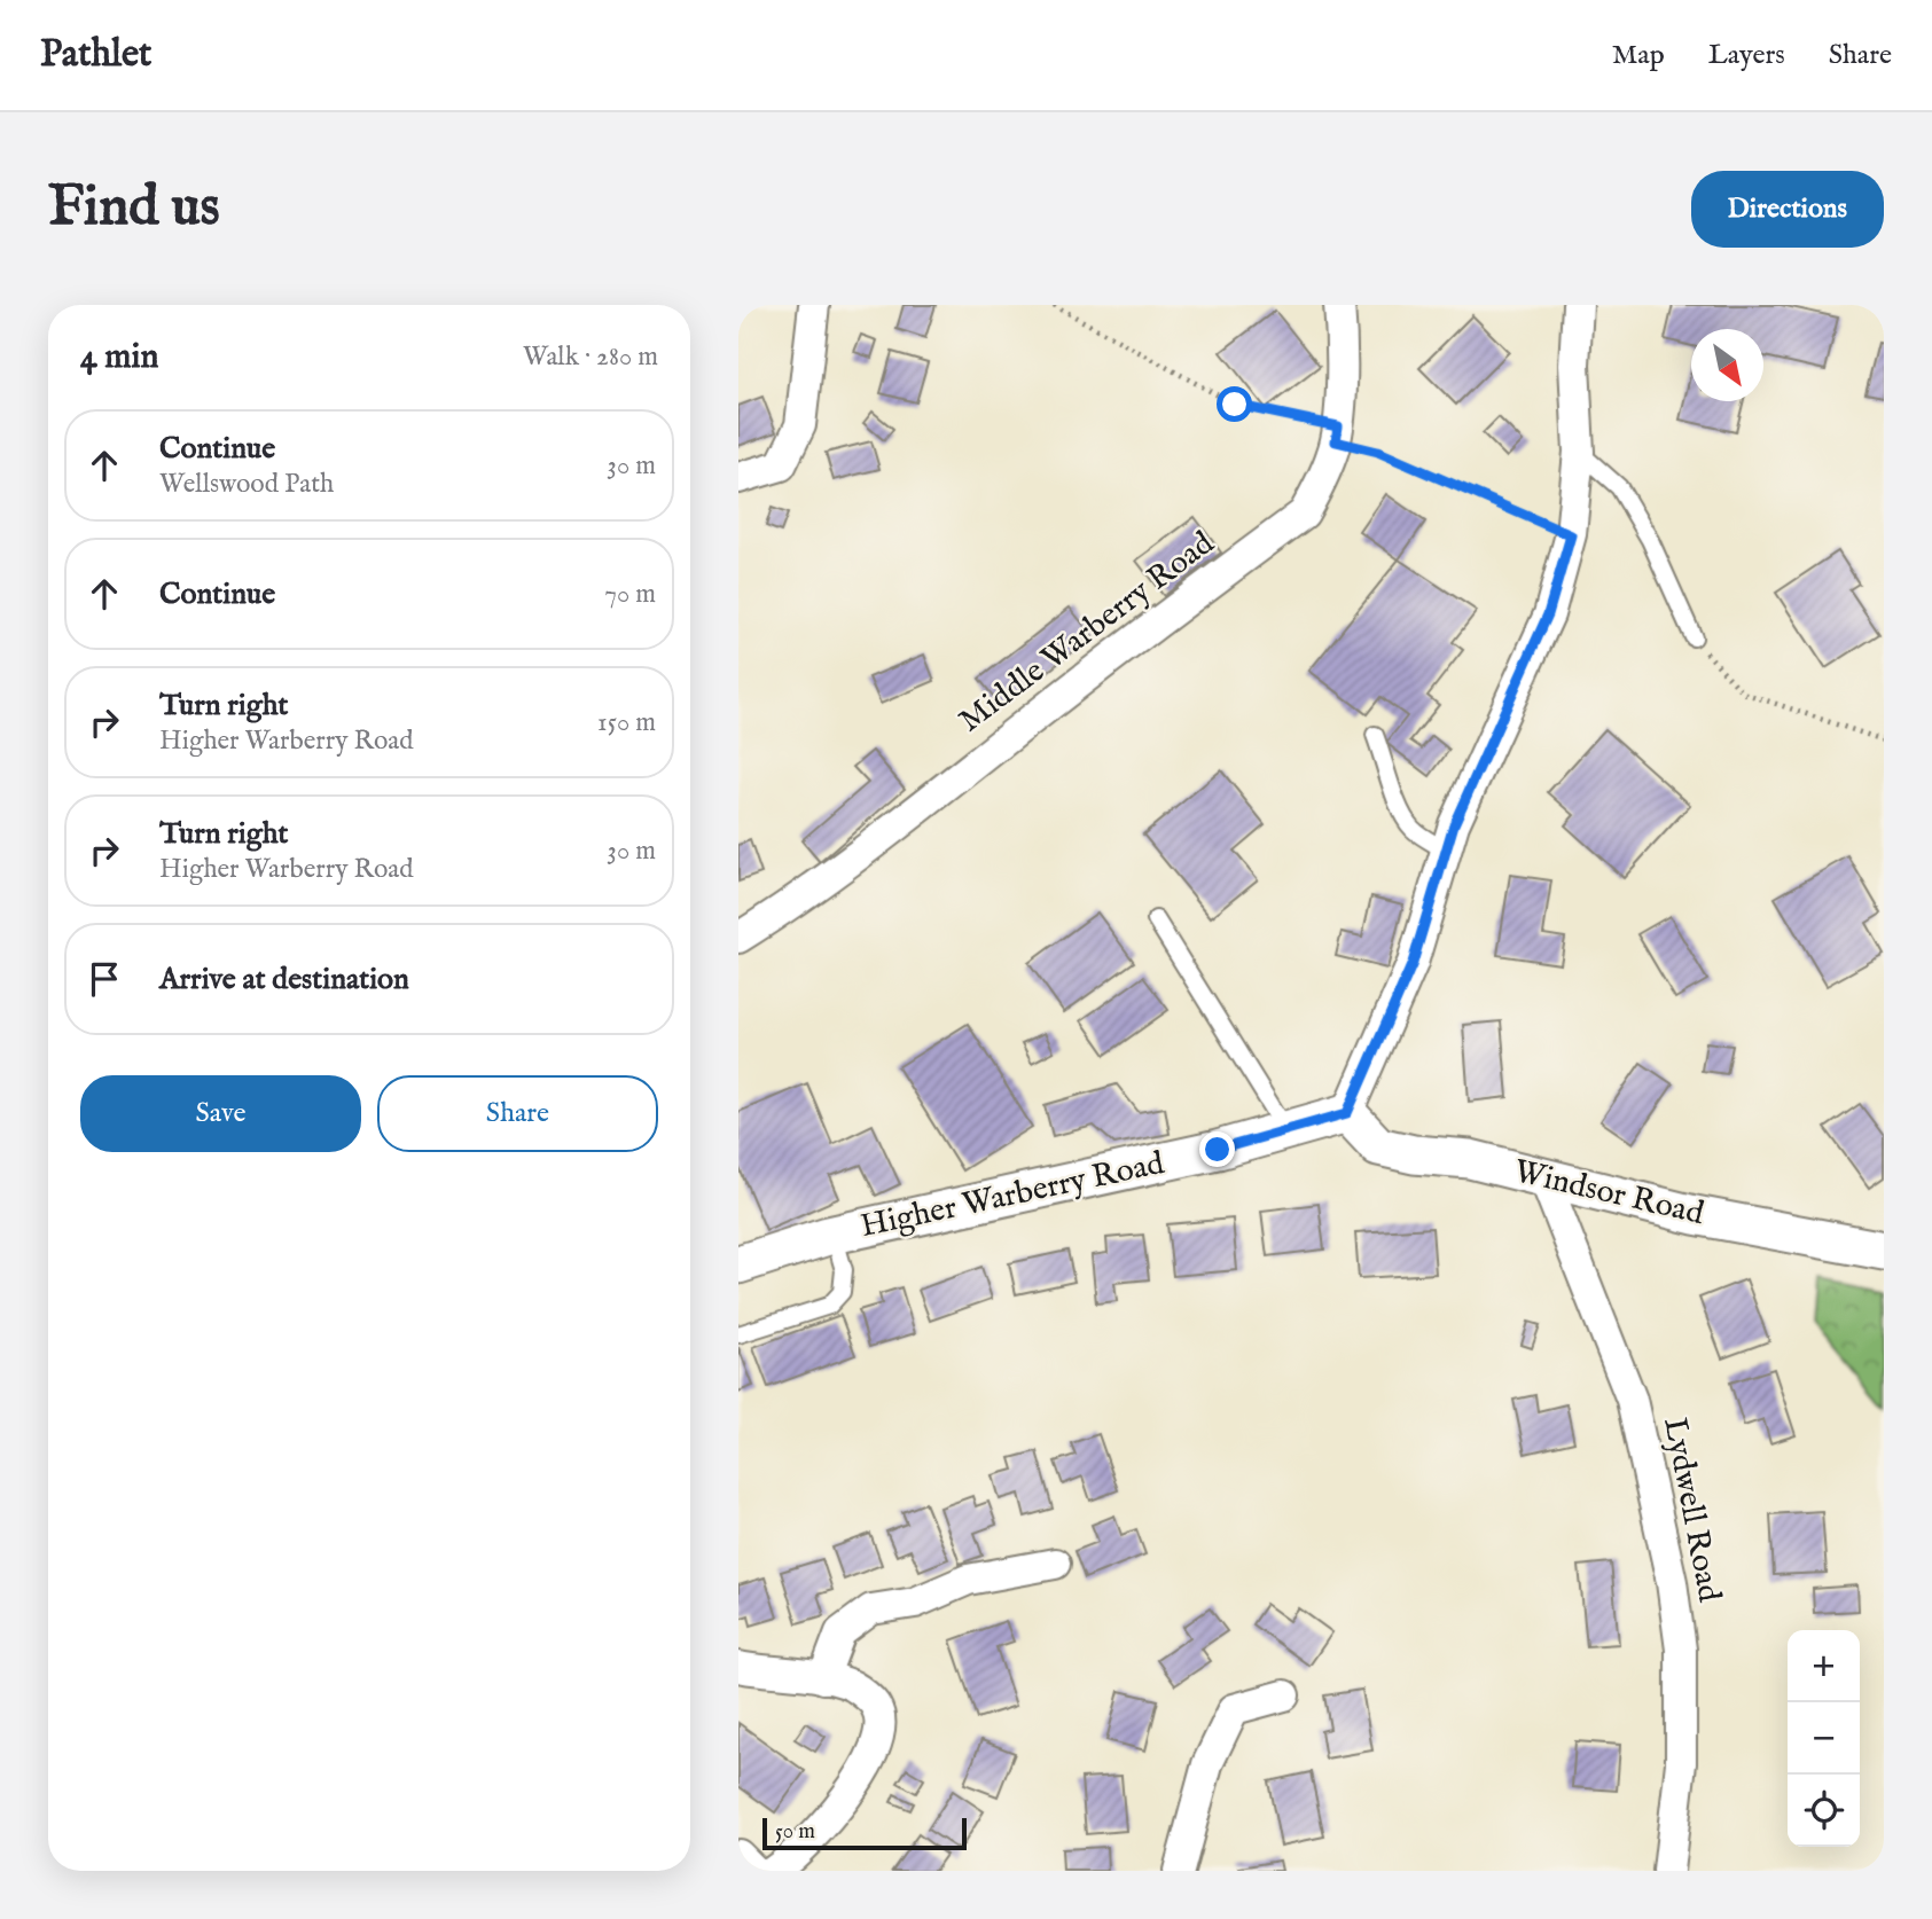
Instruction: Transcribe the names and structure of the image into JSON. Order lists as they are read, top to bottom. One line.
{"streets":{"street":["Middle Warberry Road","Windsor Road","Higher Warberry Road","Lydwell Road"]},"crossings":[["Windsor Road","Higher Warberry Road"],["Windsor Road","Lydwell Road"]],"scale_bar":"50 m","north":"bottom right","page":{"header":"Pathlet","nav":["Map","Layers","Share"],"buttons":["Directions",["Save","Share"]],"title":"Find us","heading":["4 min","Walk · 280 m"],"list":[["Continue","Wellswood Path","30 m"],["Continue","70 m"],["Turn right","Higher Warberry Road","150 m"],["Turn right","Higher Warberry Road","30 m"],"Arrive at destination"],"map_buttons":["+","−"],"scale":"50 m"}}
